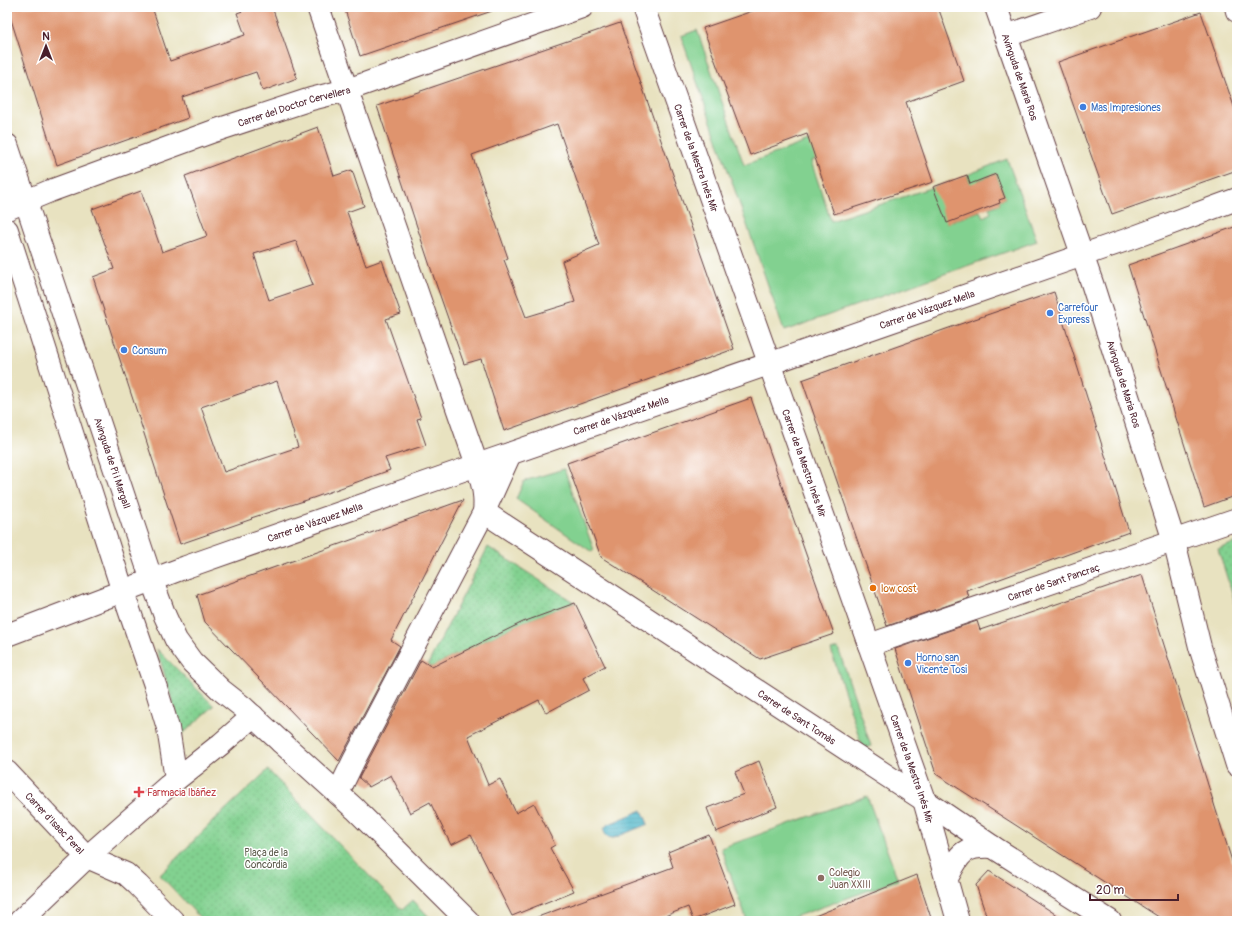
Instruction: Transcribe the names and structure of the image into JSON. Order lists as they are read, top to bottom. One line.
{"streets":{"street":["Avinguda de Maria Ros","Carrer del Doctor Cervellera","Carrer de la Mestra Inés Mir","Carrer de Vázquez Mella","Avinguda de Pi i Margall","Carrer de Sant Pancraç","Carrer de Sant Tomàs","Carrer d'Isaac Peral"]},"crossings":[["Avinguda de Maria Ros","Carrer de Vázquez Mella"],["Avinguda de Maria Ros","Carrer de Sant Pancraç"],["Carrer del Doctor Cervellera","Avinguda de Pi i Margall"],["Carrer de la Mestra Inés Mir","Carrer de Vázquez Mella"],["Carrer de la Mestra Inés Mir","Carrer de Sant Pancraç"],["Carrer de la Mestra Inés Mir","Carrer de Sant Tomàs"],["Carrer de Vázquez Mella","Avinguda de Pi i Margall"]],"parks":["Plaça de la Concòrdia"],"places":{"other":["Mas Impresiones","Carrefour Express","Consum","low cost","Horno san Vicente Tosi","Colegio Juan XXIII"],"health":["Farmacia Ibáñez"]},"scale_bar":"20 m","north":"top"}
